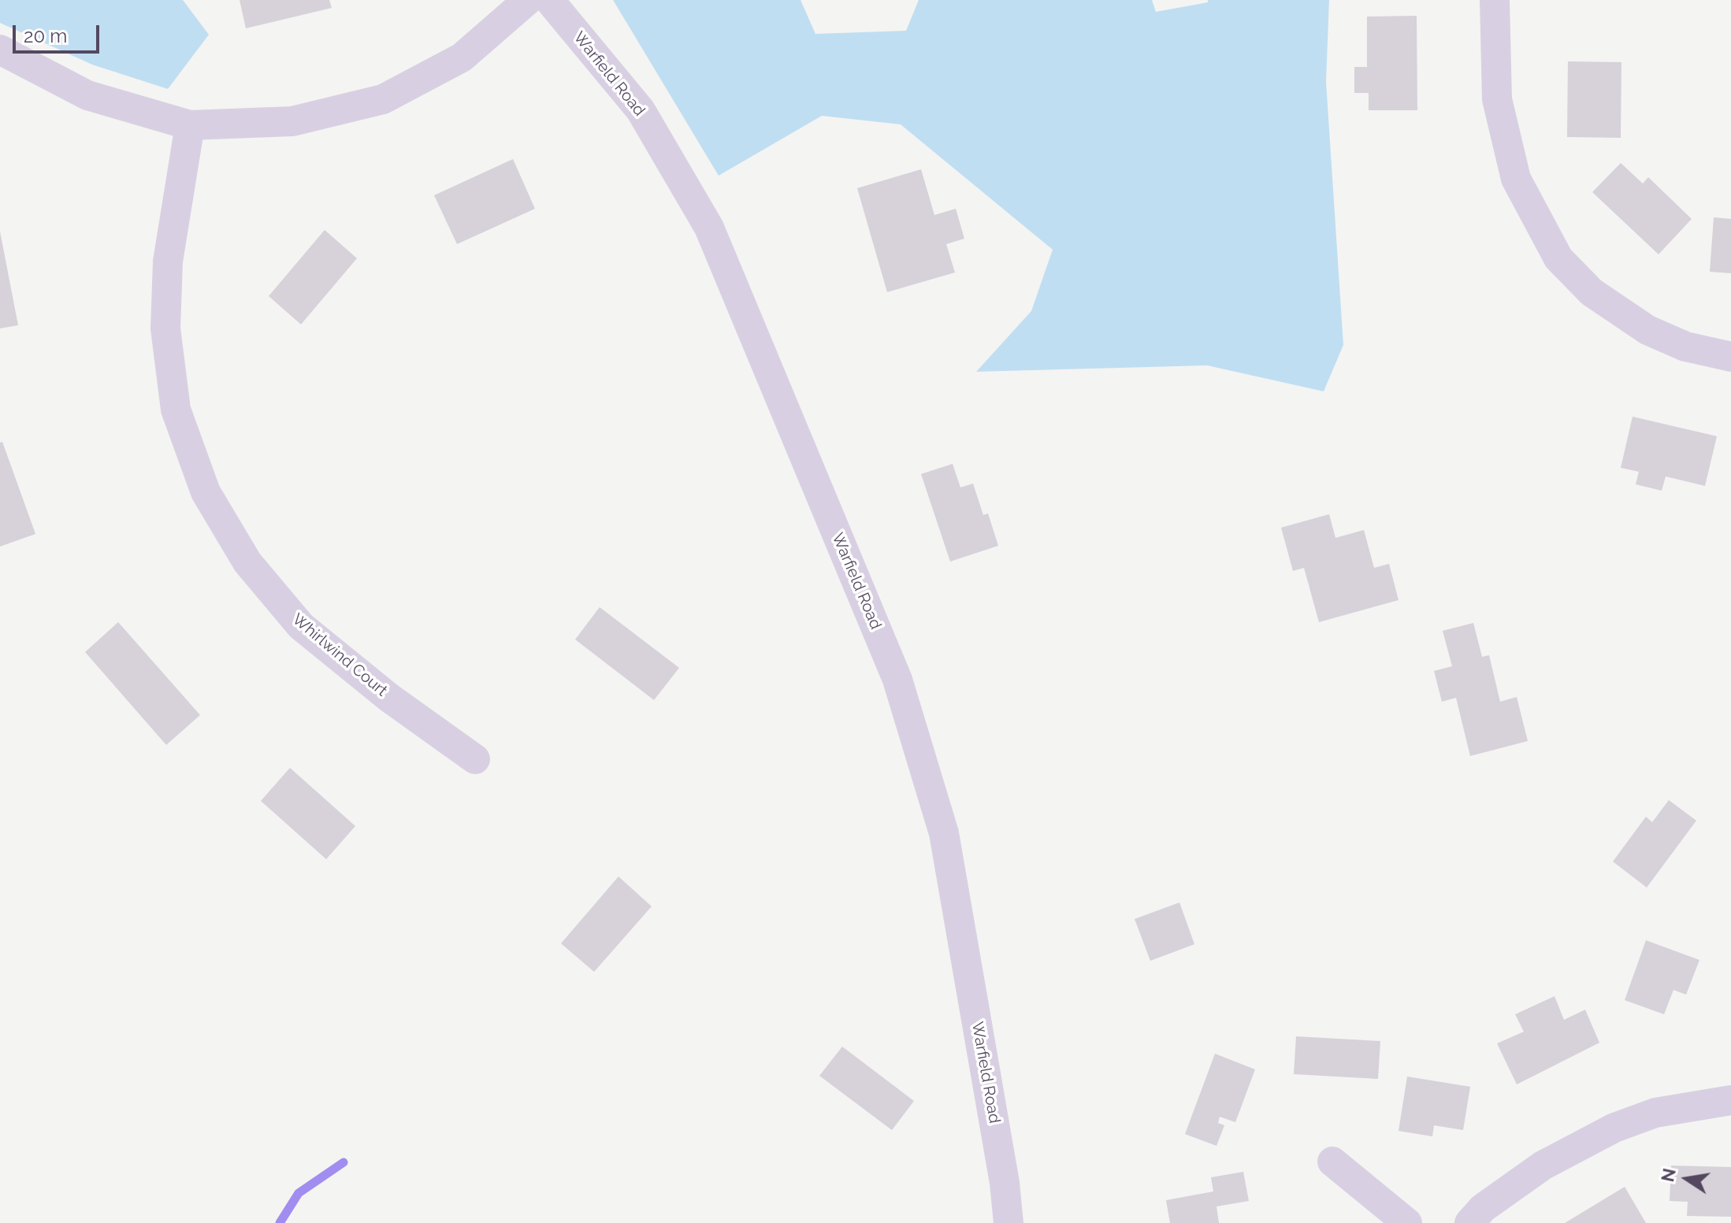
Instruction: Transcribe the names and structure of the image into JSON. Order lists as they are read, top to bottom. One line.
{"streets":{"street":["Warfield Road","Whirlwind Court"]},"scale_bar":"20 m","north":"left"}
